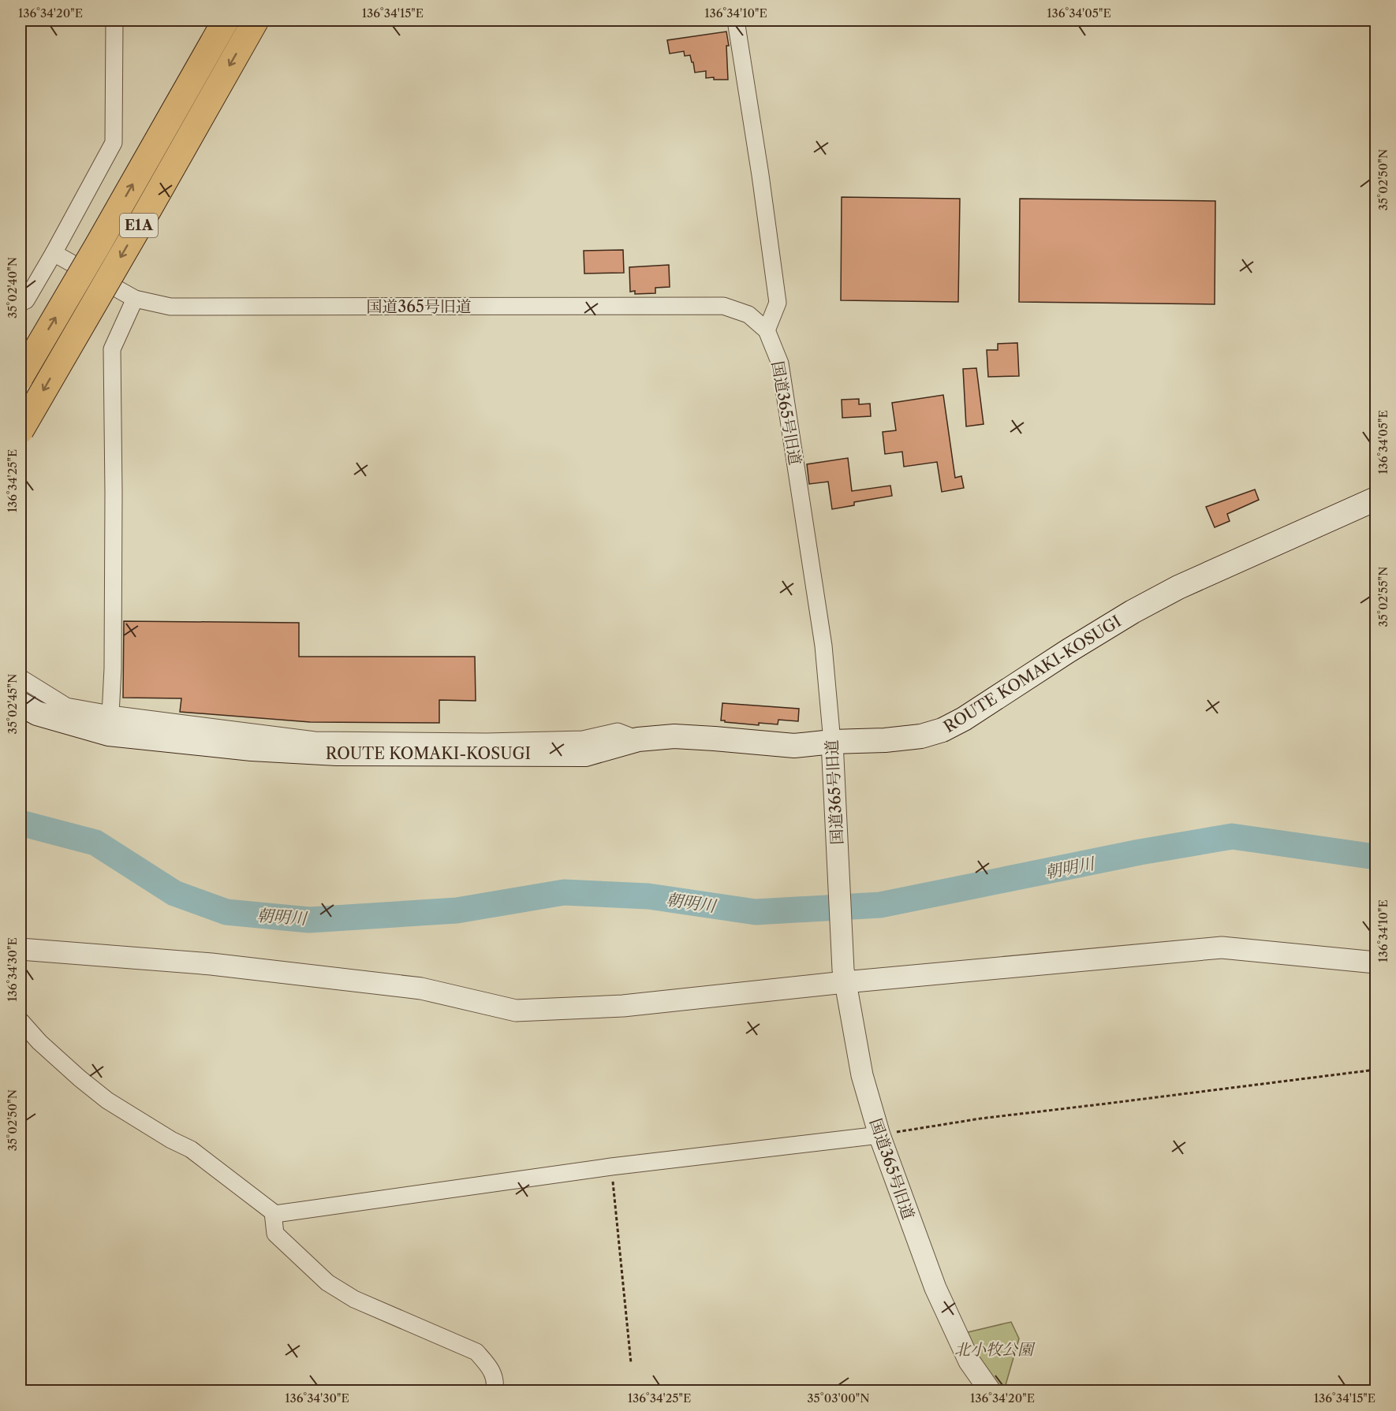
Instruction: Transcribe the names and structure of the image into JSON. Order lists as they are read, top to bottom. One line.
{"streets":{"highway":["E1A"],"main road":["ROUTE KOMAKI-KOSUGI"],"street":["国道365号旧道"]},"crossings":[["国道365号旧道","ROUTE KOMAKI-KOSUGI"]],"water":["朝明川"],"parks":["北小牧公園"],"coordinates":["136°34'20\"E","136°34'15\"E","136°34'10\"E","136°34'05\"E","35°02'50\"N","35°02'40\"N","136°34'25\"E","35°02'55\"N","35°02'45\"N","136°34'30\"E","35°03'00\"N"]}
